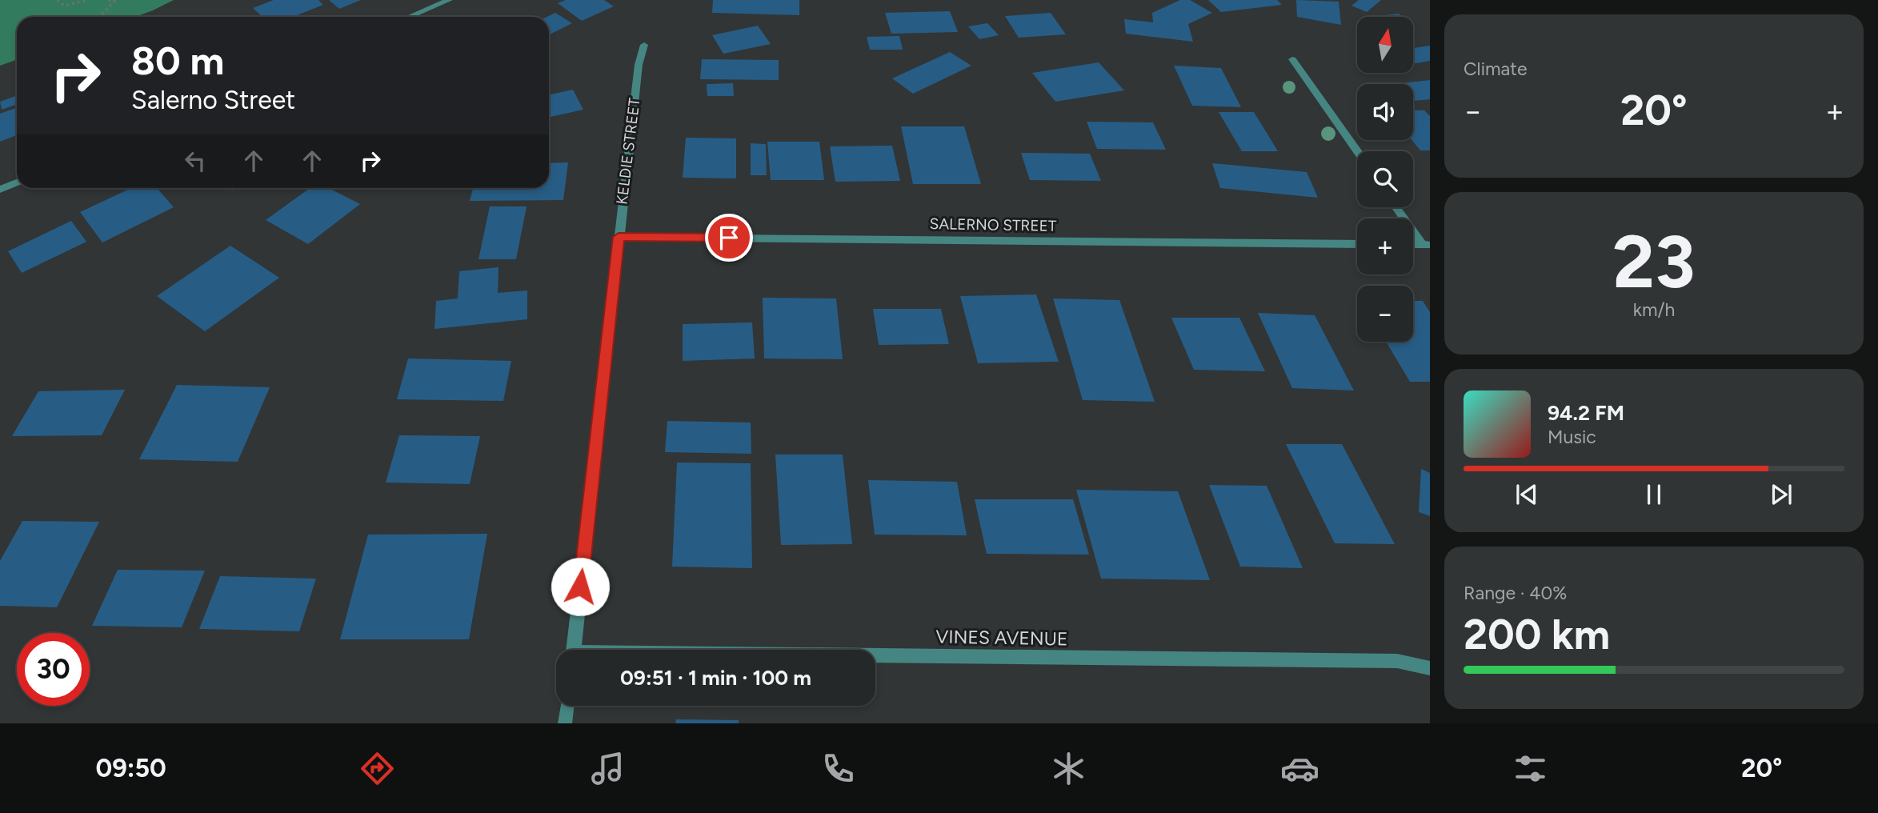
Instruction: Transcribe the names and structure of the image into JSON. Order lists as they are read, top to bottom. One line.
{"streets":{"street":["KELDIE STREET","SALERNO STREET","VINES AVENUE"]},"crossings":[["KELDIE STREET","SALERNO STREET"]],"north":"top","page":{"tile":["Climate",["23","km/h"],["Range · 40%","200 km"]],"map_buttons":["+","−"],"turn":["80 m","Salerno Street"],"heat":["−","20°","+"],"song":["94.2 FM","Music"],"limit":"30","trip":"09:51 · 1 min · 100 m","tabs":["09:50","20°"]}}
